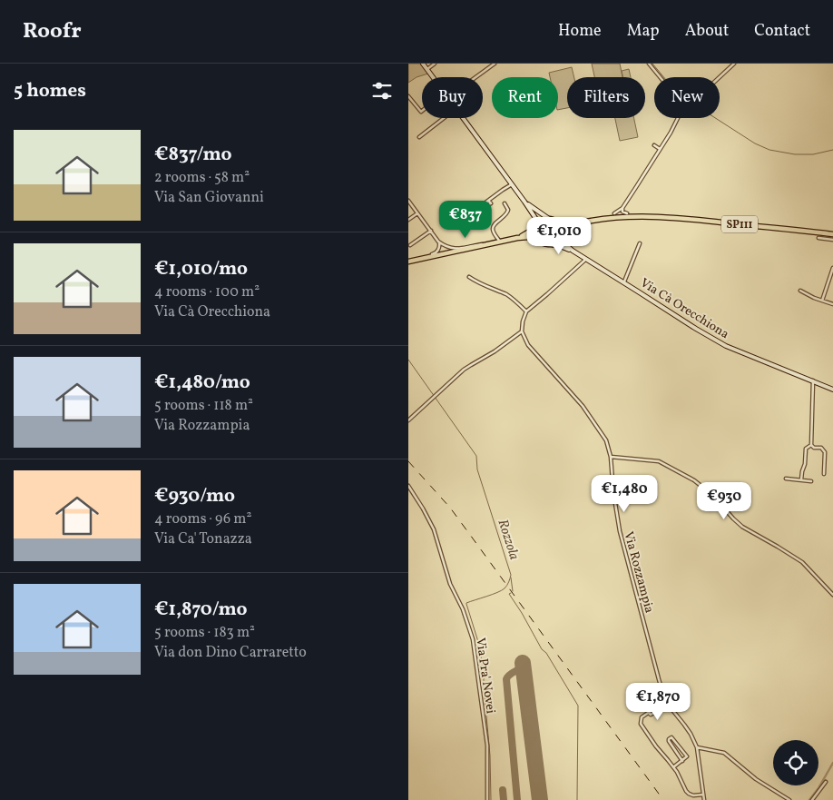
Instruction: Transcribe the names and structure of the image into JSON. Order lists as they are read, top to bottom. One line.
{"streets":{"main road":["SP111","Via Cà Orecchiona"],"street":["Via Rozzampia","Via Pra' Novei"]},"crossings":[["SP111","Via Cà Orecchiona"]],"water":["Rozzola"],"page":{"header":"Roofr","nav":["Home","Map","About","Contact"],"heading":"5 homes","chip":["Buy","Rent","Filters","New"],"list":[{"name":"€837/mo","note":"2 rooms · 58 m² · Via San Giovanni"},{"name":"€1,010/mo","note":"4 rooms · 100 m² · Via Cà Orecchiona"},{"name":"€1,480/mo","note":"5 rooms · 118 m² · Via Rozzampia"},{"name":"€930/mo","note":"4 rooms · 96 m² · Via Ca' Tonazza"},{"name":"€1,870/mo","note":"5 rooms · 183 m² · Via don Dino Carraretto"}],"price":["€837","€1,010","€1,480","€930","€1,870"]}}
